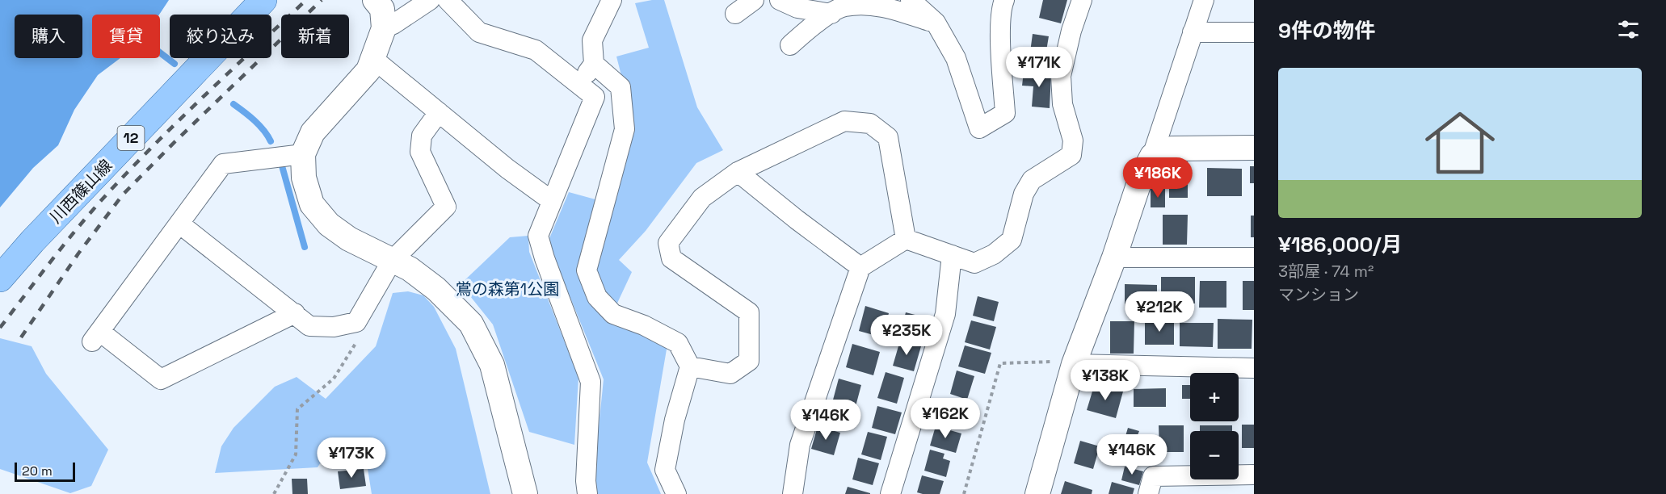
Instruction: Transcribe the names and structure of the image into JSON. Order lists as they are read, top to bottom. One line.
{"streets":{"main road":["12","川西篠山線"]},"parks":["鴬の森第1公園"],"scale_bar":"20 m","page":{"heading":"9件の物件","chip":["購入","賃貸","絞り込み","新着"],"price":["¥171K","¥186K","¥212K","¥235K","¥138K","¥162K","¥146K","¥146K","¥173K"],"list":[{"name":"¥186,000/月","note":"3部屋 · 74 m² · マンション"}],"map_buttons":["+","−"],"scale":"20 m"}}
